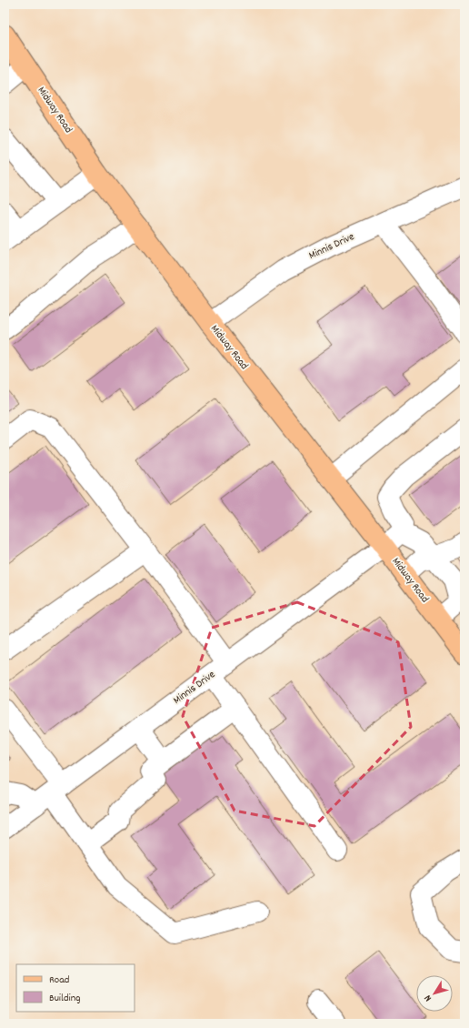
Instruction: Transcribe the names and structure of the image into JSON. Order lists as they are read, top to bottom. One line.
{"streets":{"main road":["Midway Road"],"street":["Minnis Drive"]},"crossings":[["Midway Road","Minnis Drive"]],"legend":["Road","Building"],"north":"bottom left"}
